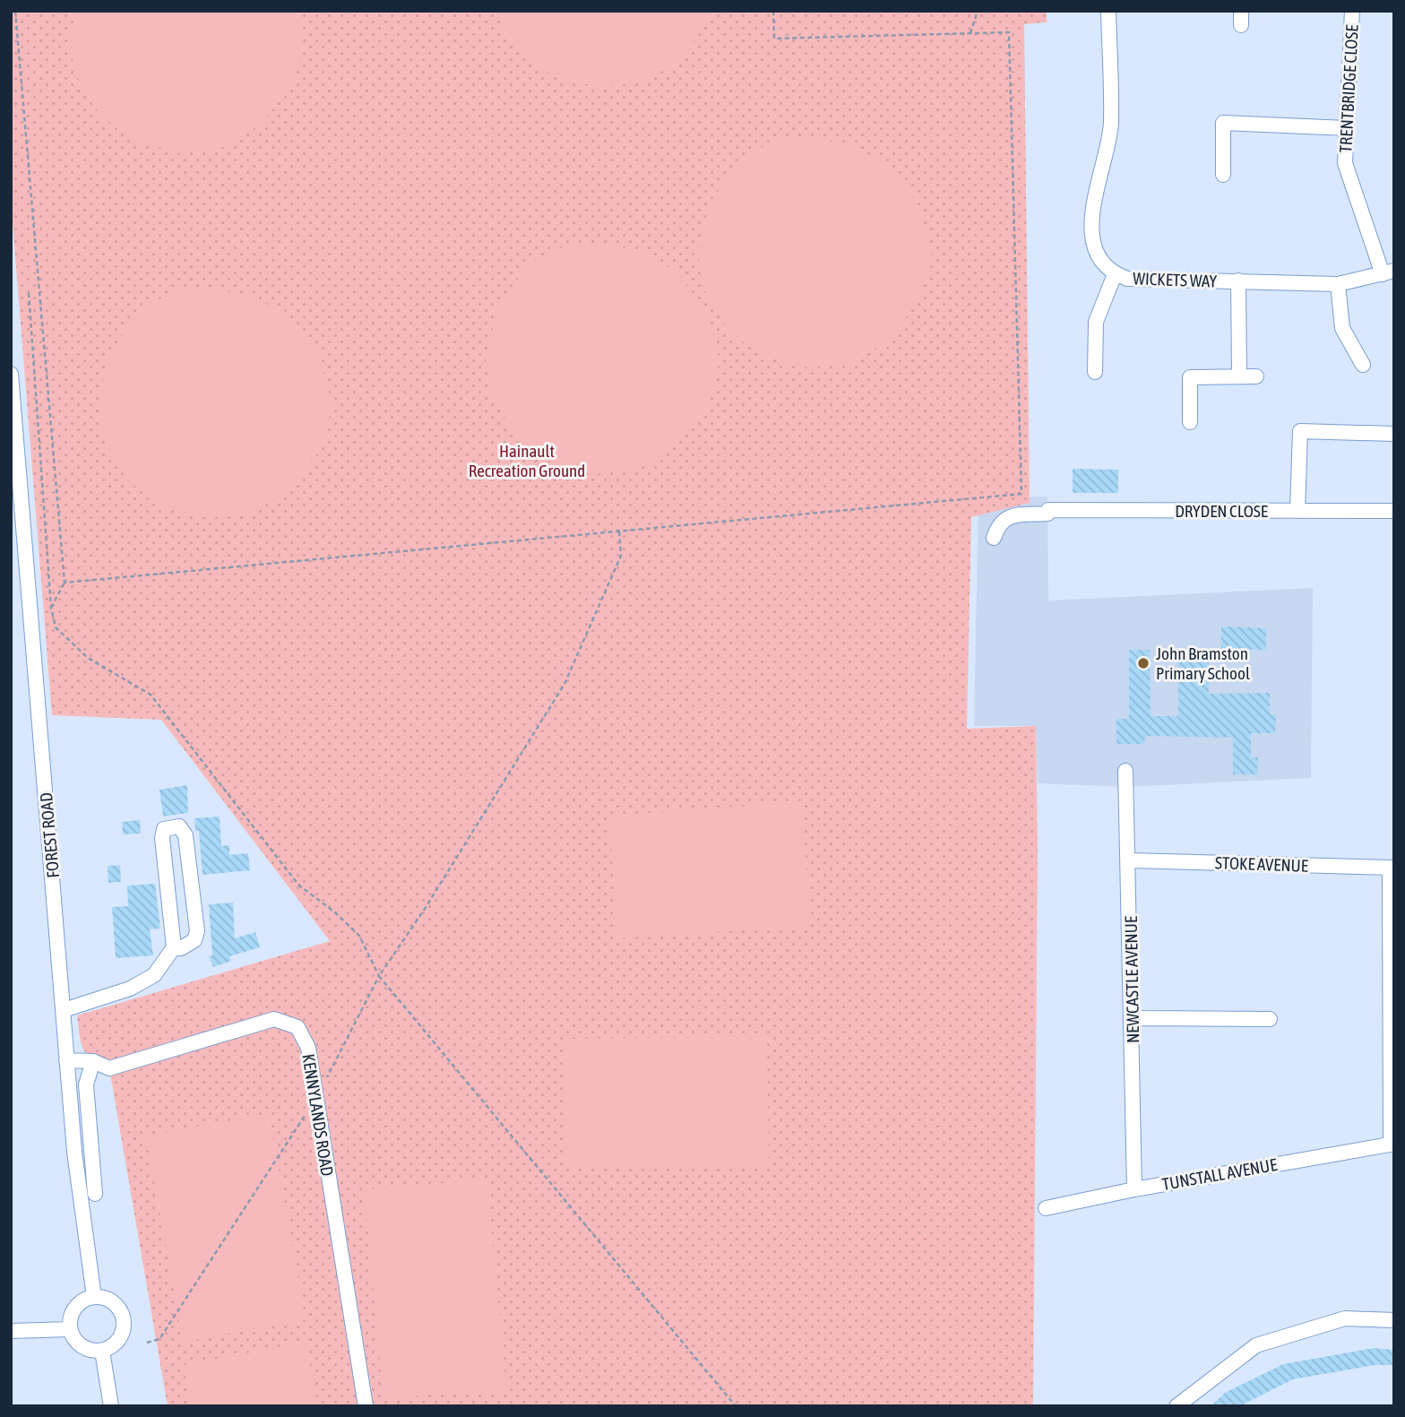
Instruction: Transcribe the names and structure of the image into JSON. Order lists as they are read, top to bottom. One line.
{"streets":{"street":["TRENTBRIDGE CLOSE","WICKETS WAY","DRYDEN CLOSE","FOREST ROAD","STOKE AVENUE","NEWCASTLE AVENUE","KENNYLANDS ROAD","TUNSTALL AVENUE"]},"crossings":[["TRENTBRIDGE CLOSE","WICKETS WAY"],["FOREST ROAD","KENNYLANDS ROAD"],["STOKE AVENUE","NEWCASTLE AVENUE"],["NEWCASTLE AVENUE","TUNSTALL AVENUE"]],"parks":["Hainault Recreation Ground"],"places":["John Bramston Primary School"]}
